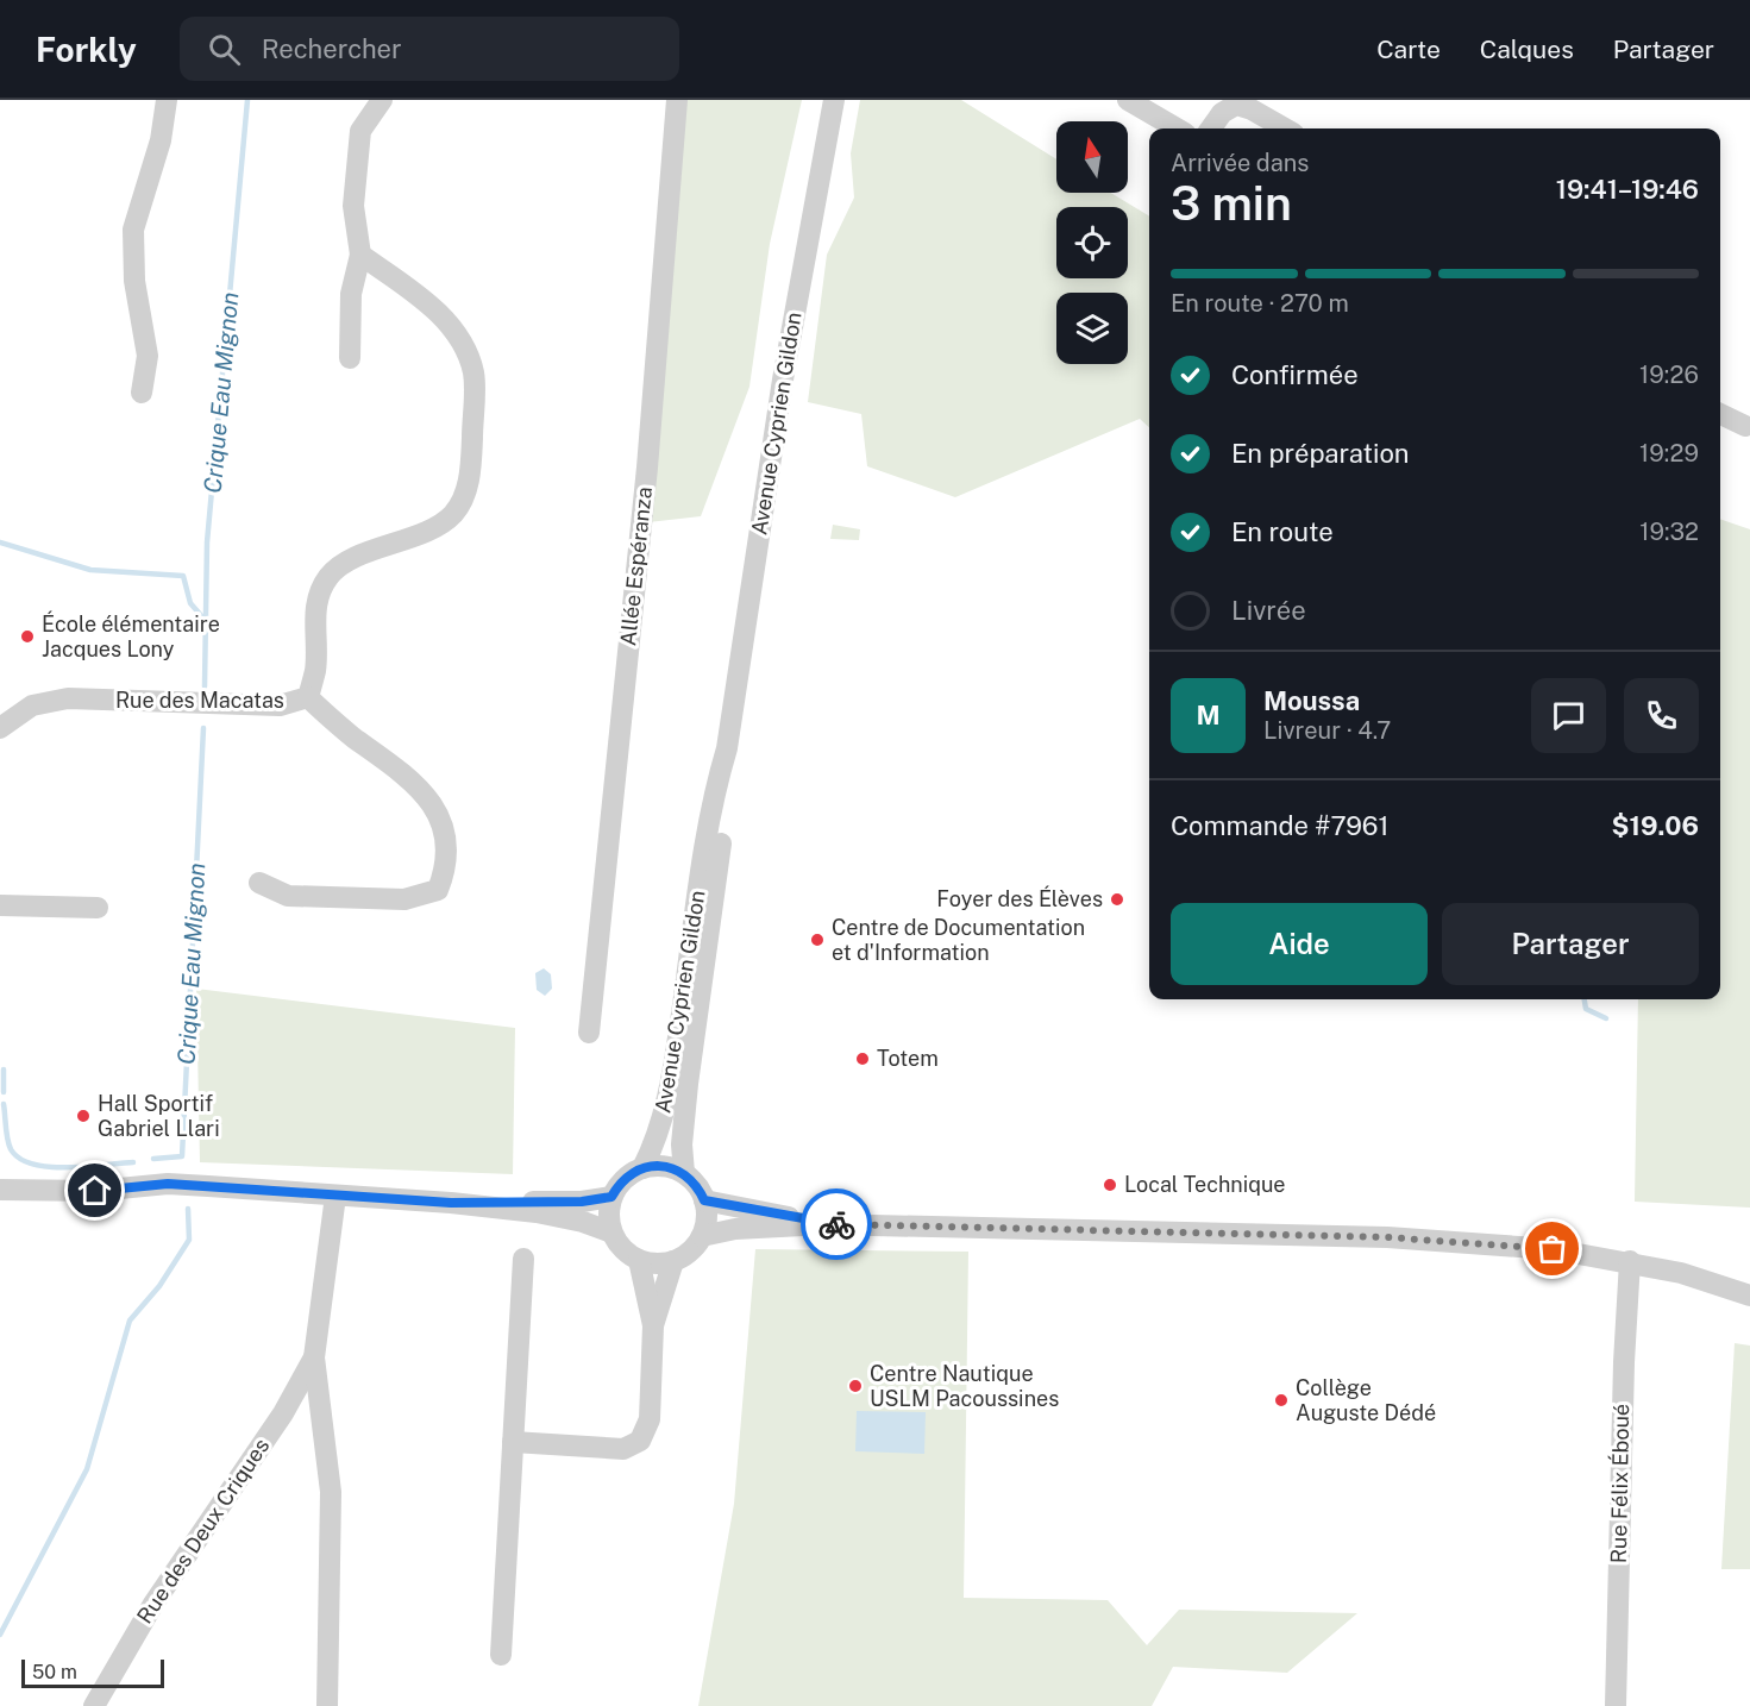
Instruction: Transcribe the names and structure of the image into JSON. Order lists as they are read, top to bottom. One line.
{"streets":{"street":["Avenue Cyprien Gildon","Allée Espéranza","Rue des Macatas","Rue Félix Éboué","Rue des Deux Criques"]},"water":["Crique Eau Mignon"],"places":["École élémentaire Jacques Lony","Foyer des Élèves","Centre de Documentation et d'Information","Totem","Hall Sportif Gabriel Llari","Local Technique","Centre Nautique USLM Pacoussines","Collège Auguste Dédé"],"scale_bar":"50 m","north":"top","page":{"header":"Forkly","search":"Rechercher","nav":["Carte","Calques","Partager"],"heading":["3 min","Arrivée dans","19:41–19:46"],"panel":["Moussa","Livreur · 4.7","Commande #7961","$19.06"],"bar":"En route · 270 m","list":[["Confirmée","19:26"],["En préparation","19:29"],["En route","19:32"],"Livrée"],"round":"M","buttons":["Aide","Partager"],"scale":"50 m"}}
